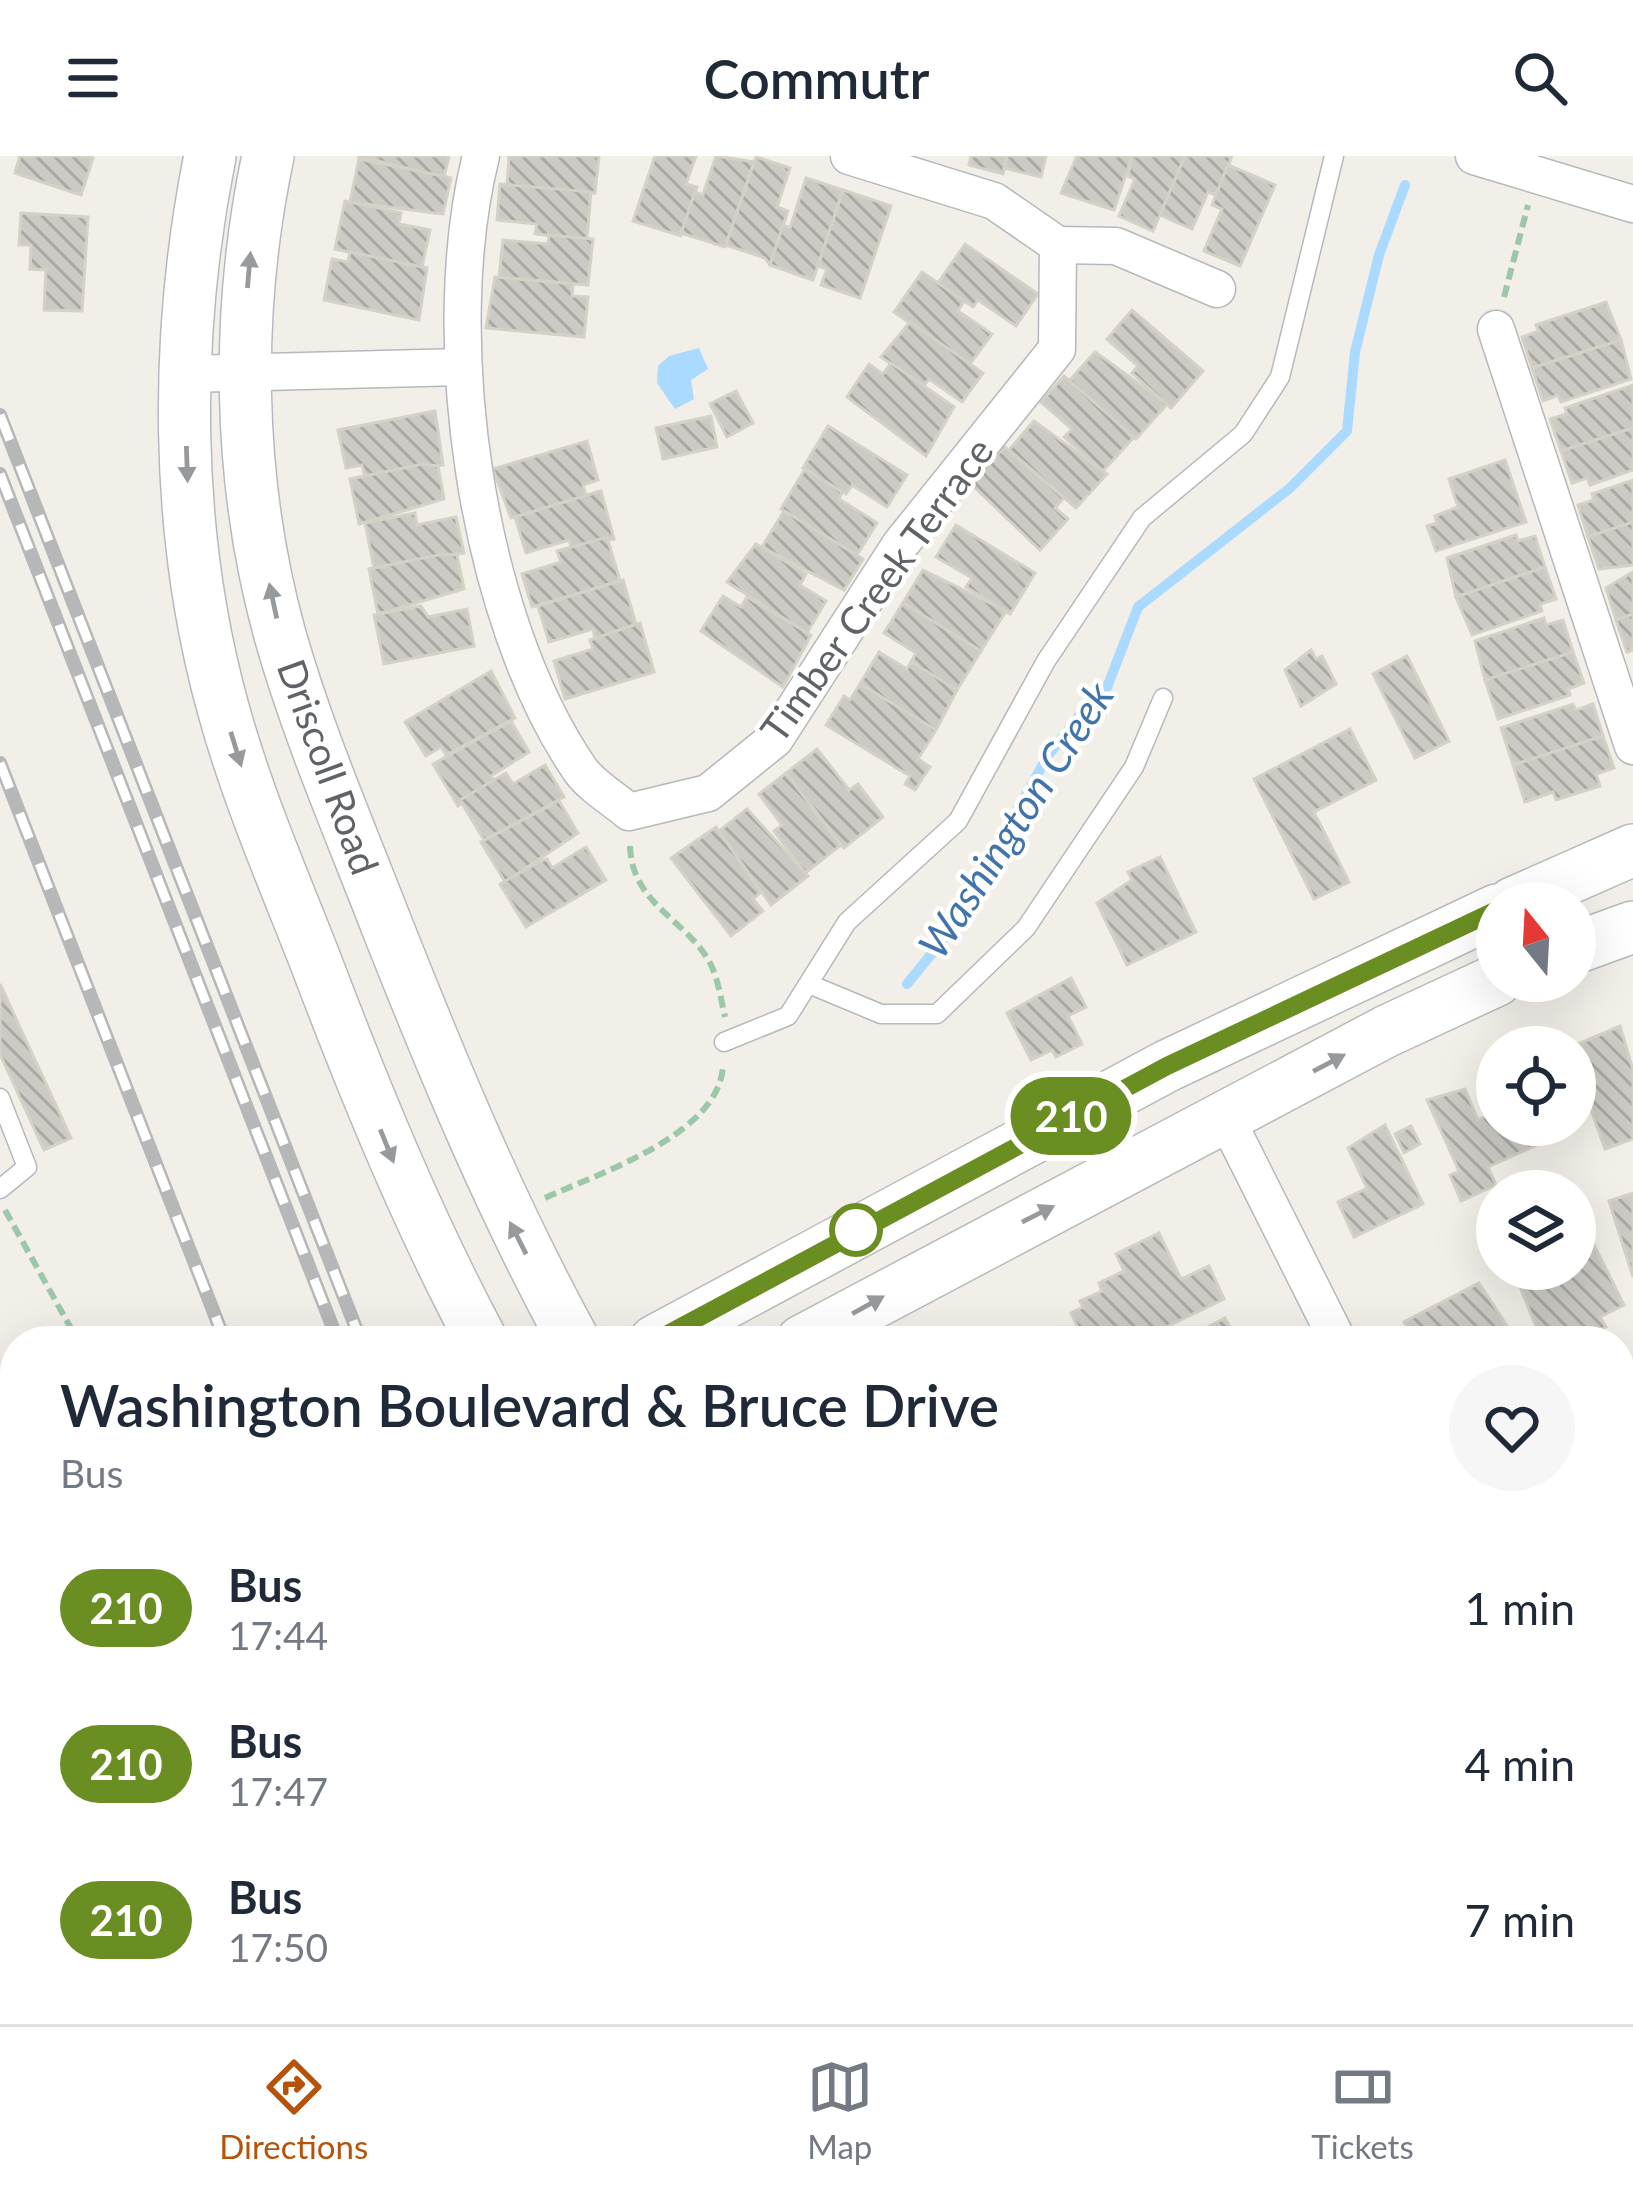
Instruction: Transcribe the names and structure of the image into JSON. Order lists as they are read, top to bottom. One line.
{"streets":{"street":["Timber Creek Terrace","Driscoll Road"]},"water":["Washington Creek"],"lines":["bus line 210"],"north":"top","page":{"header":"Commutr","on_map":"210","heading":["Washington Boulevard & Bruce Drive","Bus"],"list":[{"mark":"210","name":"Bus","note":"17:44","value":"1 min"},{"mark":"210","name":"Bus","note":"17:47","value":"4 min"},{"mark":"210","name":"Bus","note":"17:50","value":"7 min"}],"tabs":["Directions","Map","Tickets"]}}
